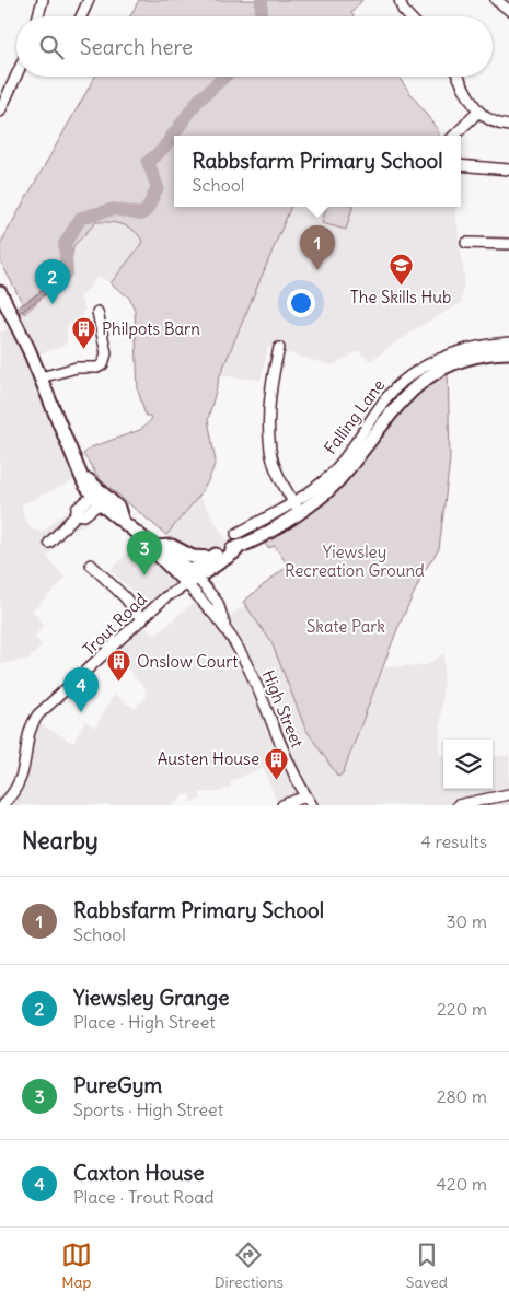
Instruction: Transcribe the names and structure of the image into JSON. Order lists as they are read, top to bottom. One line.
{"streets":{"main road":["Falling Lane","High Street"],"street":["Trout Road"]},"crossings":[["Falling Lane","Trout Road"],["Falling Lane","High Street"],["Trout Road","High Street"]],"parks":["Yiewsley Recreation Ground","Skate Park"],"places":{"school or university":["The Skills Hub"],"building":["Philpots Barn","Onslow Court","Austen House"]},"page":{"search":"Search here","popup":["Rabbsfarm Primary School","School"],"pins":["1","2","3","4"],"heading":["Nearby","4 results"],"list":[{"mark":"1","name":"Rabbsfarm Primary School","note":"School","value":"30 m"},{"mark":"2","name":"Yiewsley Grange","note":"Place · High Street","value":"220 m"},{"mark":"3","name":"PureGym","note":"Sports · High Street","value":"280 m"},{"mark":"4","name":"Caxton House","note":"Place · Trout Road","value":"420 m"}],"nav":["Map","Directions","Saved"]}}
